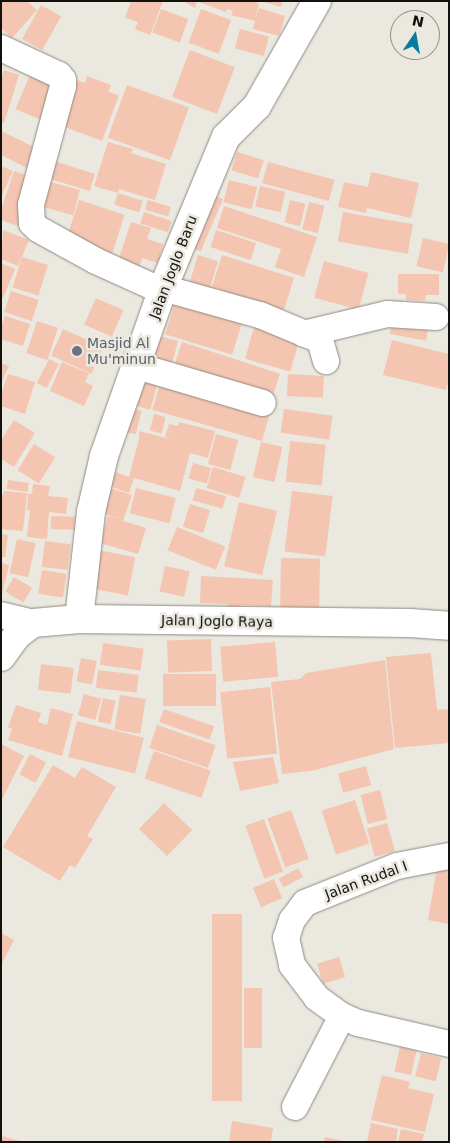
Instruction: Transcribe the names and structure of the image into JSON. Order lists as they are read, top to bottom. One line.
{"streets":{"street":["Jalan Joglo Baru","Jalan Joglo Raya","Jalan Rudal I"]},"crossings":[["Jalan Joglo Baru","Jalan Joglo Raya"]],"places":["Masjid Al Mu'minun"],"north":"top"}
